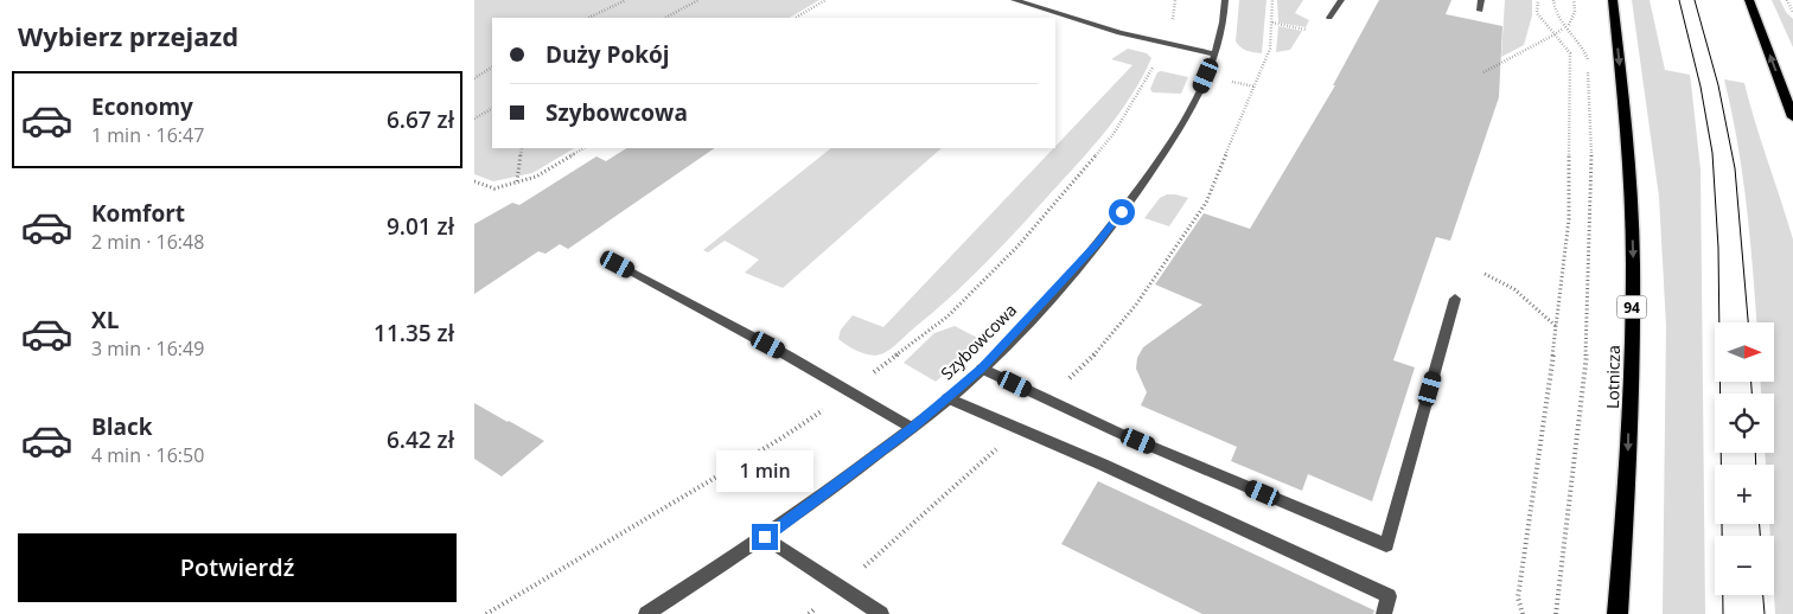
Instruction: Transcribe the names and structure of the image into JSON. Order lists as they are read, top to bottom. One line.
{"streets":{"main road":["94","Lotnicza"],"street":["Szybowcowa"]},"one_way":["Lotnicza"],"north":"right","page":{"heading":"Wybierz przejazd","banner":["Duży Pokój","Szybowcowa"],"list":[{"name":"Economy","note":"1 min · 16:47","value":"6.67 zł"},{"name":"Komfort","note":"2 min · 16:48","value":"9.01 zł"},{"name":"XL","note":"3 min · 16:49","value":"11.35 zł"},{"name":"Black","note":"4 min · 16:50","value":"6.42 zł"}],"map_buttons":["+","−"],"bubble":"1 min","buttons":"Potwierdź"}}
